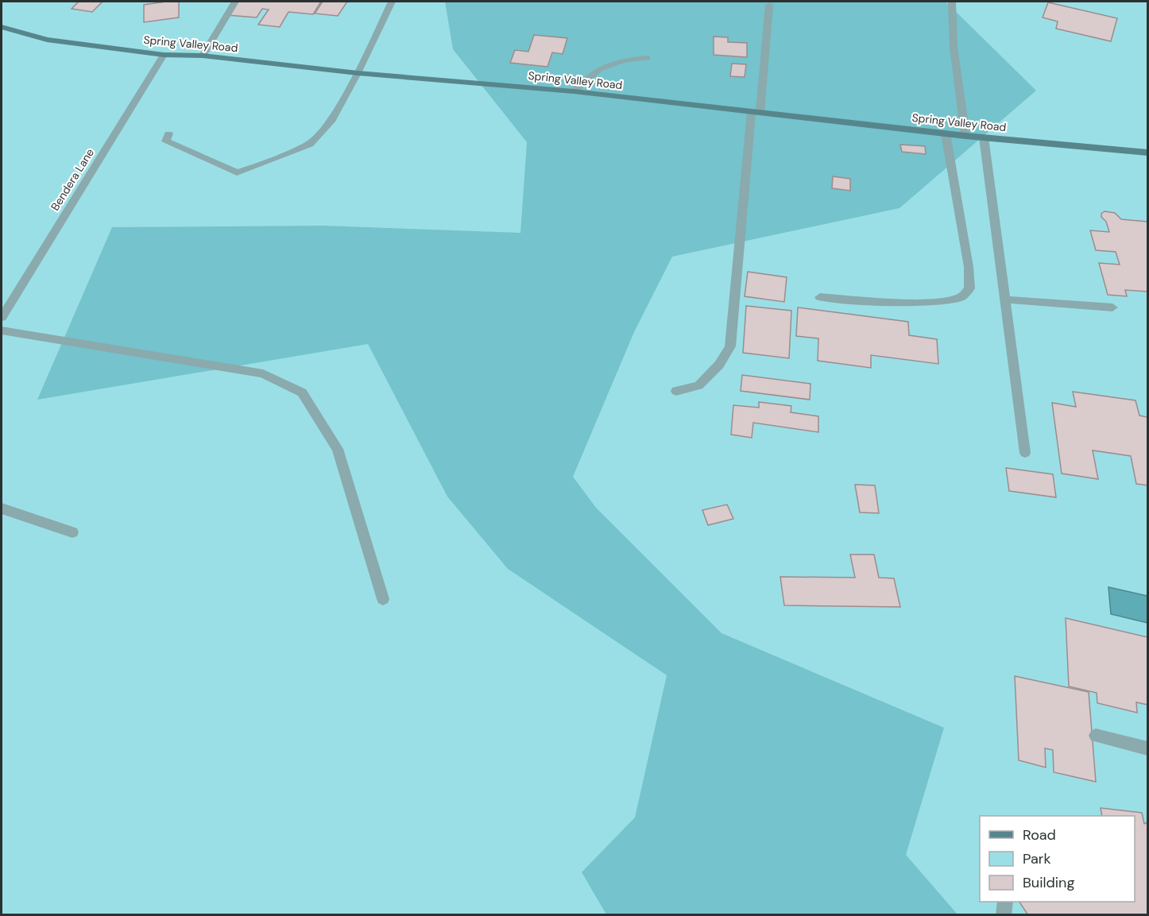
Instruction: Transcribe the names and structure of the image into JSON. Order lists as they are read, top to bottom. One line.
{"streets":{"street":["Spring Valley Road","Bendera Lane"]},"crossings":[["Spring Valley Road","Bendera Lane"]],"legend":["Road","Park","Building"]}
